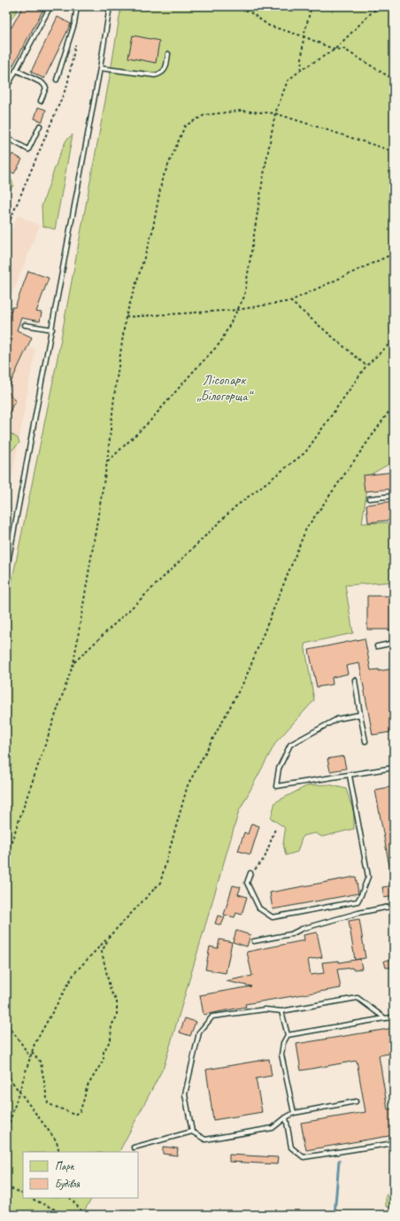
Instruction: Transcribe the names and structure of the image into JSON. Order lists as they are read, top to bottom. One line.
{"parks":["Лісопарк „Білогорща“"],"legend":["Парк","Будівля"]}
